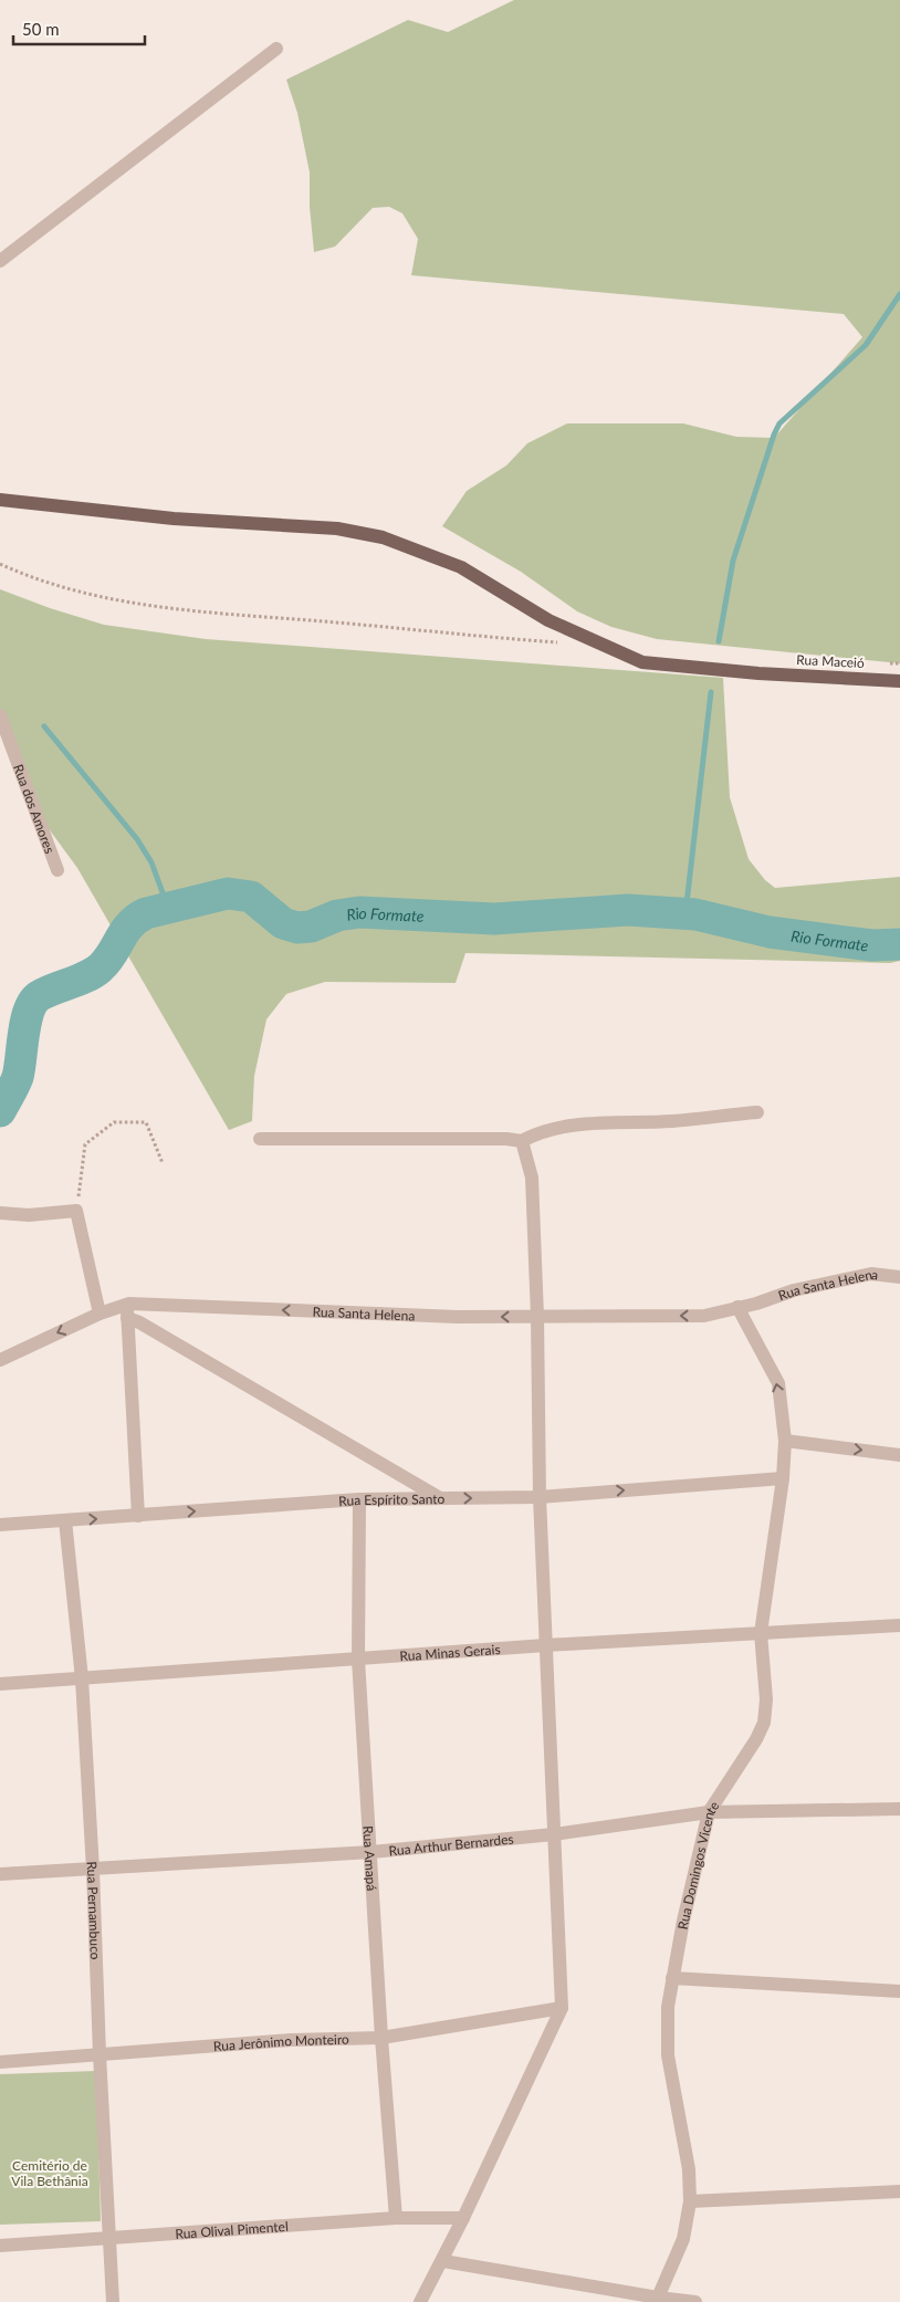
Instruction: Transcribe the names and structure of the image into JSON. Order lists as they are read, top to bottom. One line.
{"streets":{"main road":["Rua Maceió"],"street":["Rua dos Amores","Rua Santa Helena","Rua Espírito Santo","Rua Minas Gerais","Rua Arthur Bernardes","Rua Amapá","Rua Domingos Vicente","Rua Pernambuco","Rua Jerônimo Monteiro","Rua Olival Pimentel"]},"crossings":[["Rua Santa Helena","Rua Domingos Vicente"],["Rua Espírito Santo","Rua Amapá"],["Rua Espírito Santo","Rua Domingos Vicente"],["Rua Espírito Santo","Rua Pernambuco"],["Rua Minas Gerais","Rua Amapá"],["Rua Minas Gerais","Rua Domingos Vicente"],["Rua Minas Gerais","Rua Pernambuco"],["Rua Arthur Bernardes","Rua Amapá"],["Rua Arthur Bernardes","Rua Domingos Vicente"],["Rua Arthur Bernardes","Rua Pernambuco"],["Rua Amapá","Rua Jerônimo Monteiro"],["Rua Amapá","Rua Olival Pimentel"],["Rua Pernambuco","Rua Jerônimo Monteiro"],["Rua Pernambuco","Rua Olival Pimentel"]],"one_way":["Rua Santa Helena","Rua Espírito Santo"],"water":["Rio Formate"],"parks":["Cemitério de Vila Bethânia"],"scale_bar":"50 m"}
